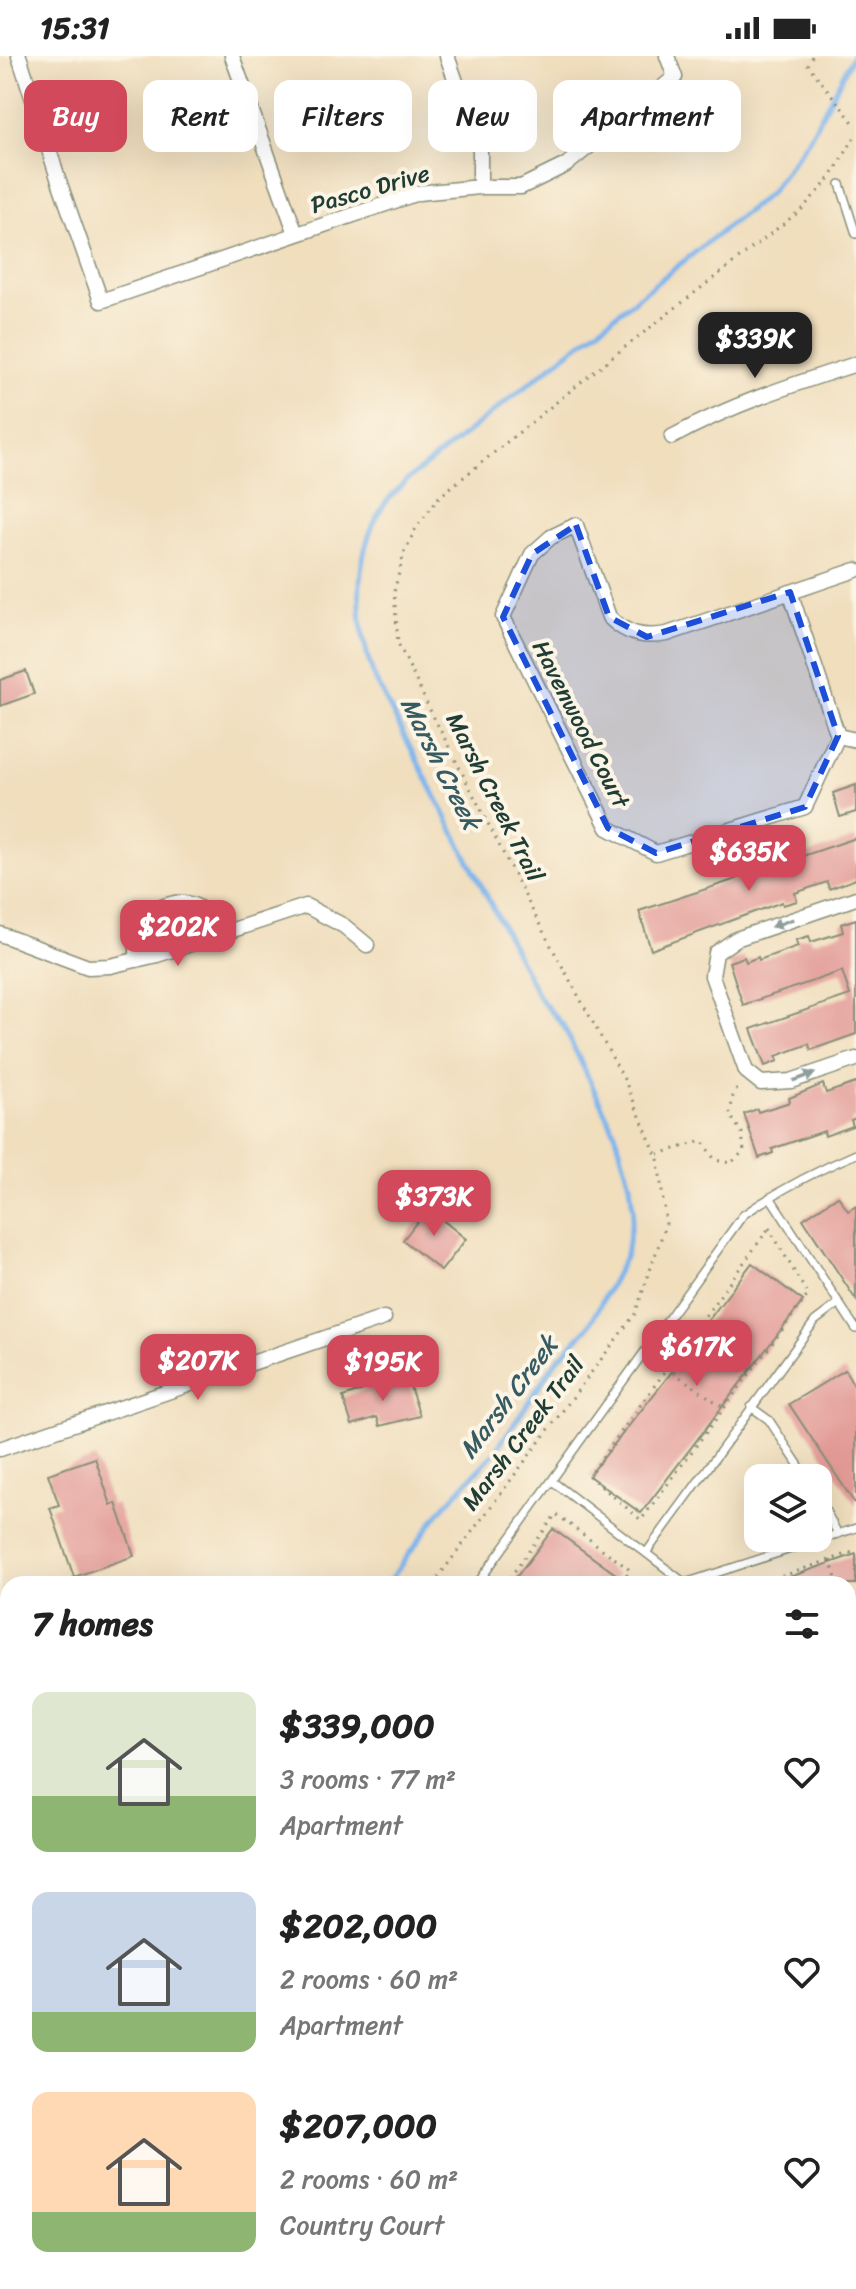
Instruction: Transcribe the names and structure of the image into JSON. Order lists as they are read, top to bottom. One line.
{"streets":{"street":["Pasco Drive","Havenwood Court"],"path":["Marsh Creek Trail"]},"water":["Marsh Creek"],"page":{"status":"15:31","chip":["Buy","Rent","Filters","New","Apartment"],"price":["$339K","$635K","$202K","$373K","$617K","$207K","$195K"],"heading":"7 homes","list":[{"name":"$339,000","note":"3 rooms · 77 m² · Apartment"},{"name":"$202,000","note":"2 rooms · 60 m² · Apartment"},{"name":"$207,000","note":"2 rooms · 60 m² · Country Court"}]}}
